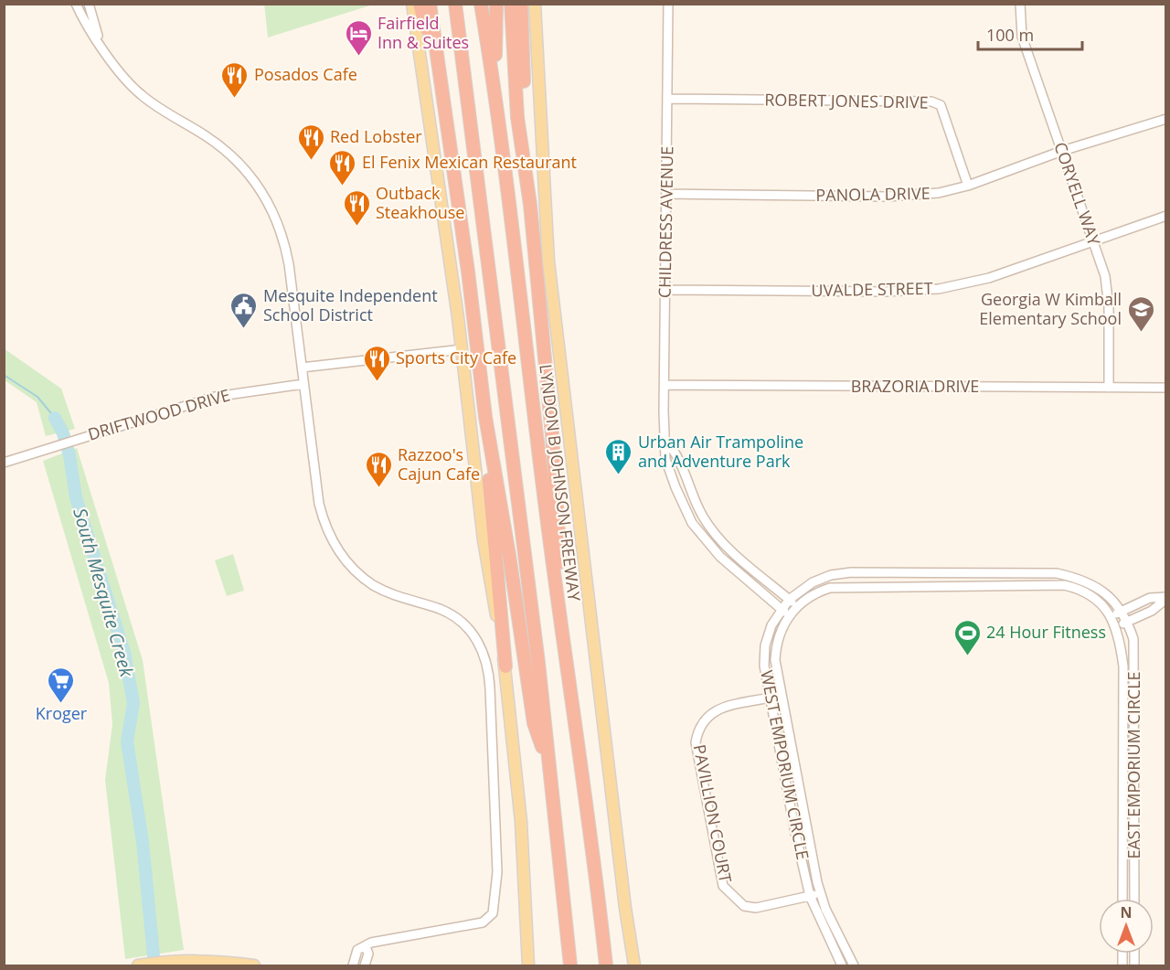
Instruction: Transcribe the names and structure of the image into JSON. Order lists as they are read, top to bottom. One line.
{"streets":{"highway":["LYNDON B JOHNSON FREEWAY"],"street":["ROBERT JONES DRIVE","CORYELL WAY","PANOLA DRIVE","CHILDRESS AVENUE","UVALDE STREET","BRAZORIA DRIVE","DRIFTWOOD DRIVE","WEST EMPORIUM CIRCLE","EAST EMPORIUM CIRCLE","PAVILLION COURT"]},"crossings":[["ROBERT JONES DRIVE","PANOLA DRIVE"],["ROBERT JONES DRIVE","CHILDRESS AVENUE"],["CORYELL WAY","PANOLA DRIVE"],["CORYELL WAY","UVALDE STREET"],["CORYELL WAY","BRAZORIA DRIVE"],["PANOLA DRIVE","CHILDRESS AVENUE"],["CHILDRESS AVENUE","UVALDE STREET"],["CHILDRESS AVENUE","BRAZORIA DRIVE"],["CHILDRESS AVENUE","WEST EMPORIUM CIRCLE"],["WEST EMPORIUM CIRCLE","EAST EMPORIUM CIRCLE"],["WEST EMPORIUM CIRCLE","PAVILLION COURT"]],"water":["South Mesquite Creek"],"places":{"hotel":["Fairfield Inn & Suites"],"restaurant":["Posados Cafe","Red Lobster","El Fenix Mexican Restaurant","Outback Steakhouse","Sports City Cafe","Razzoo's Cajun Cafe"],"public building":["Mesquite Independent School District"],"school or university":["Georgia W Kimball Elementary School"],"building":["Urban Air Trampoline and Adventure Park"],"sports":["24 Hour Fitness"],"supermarket":["Kroger"]},"scale_bar":"100 m","north":"top"}
